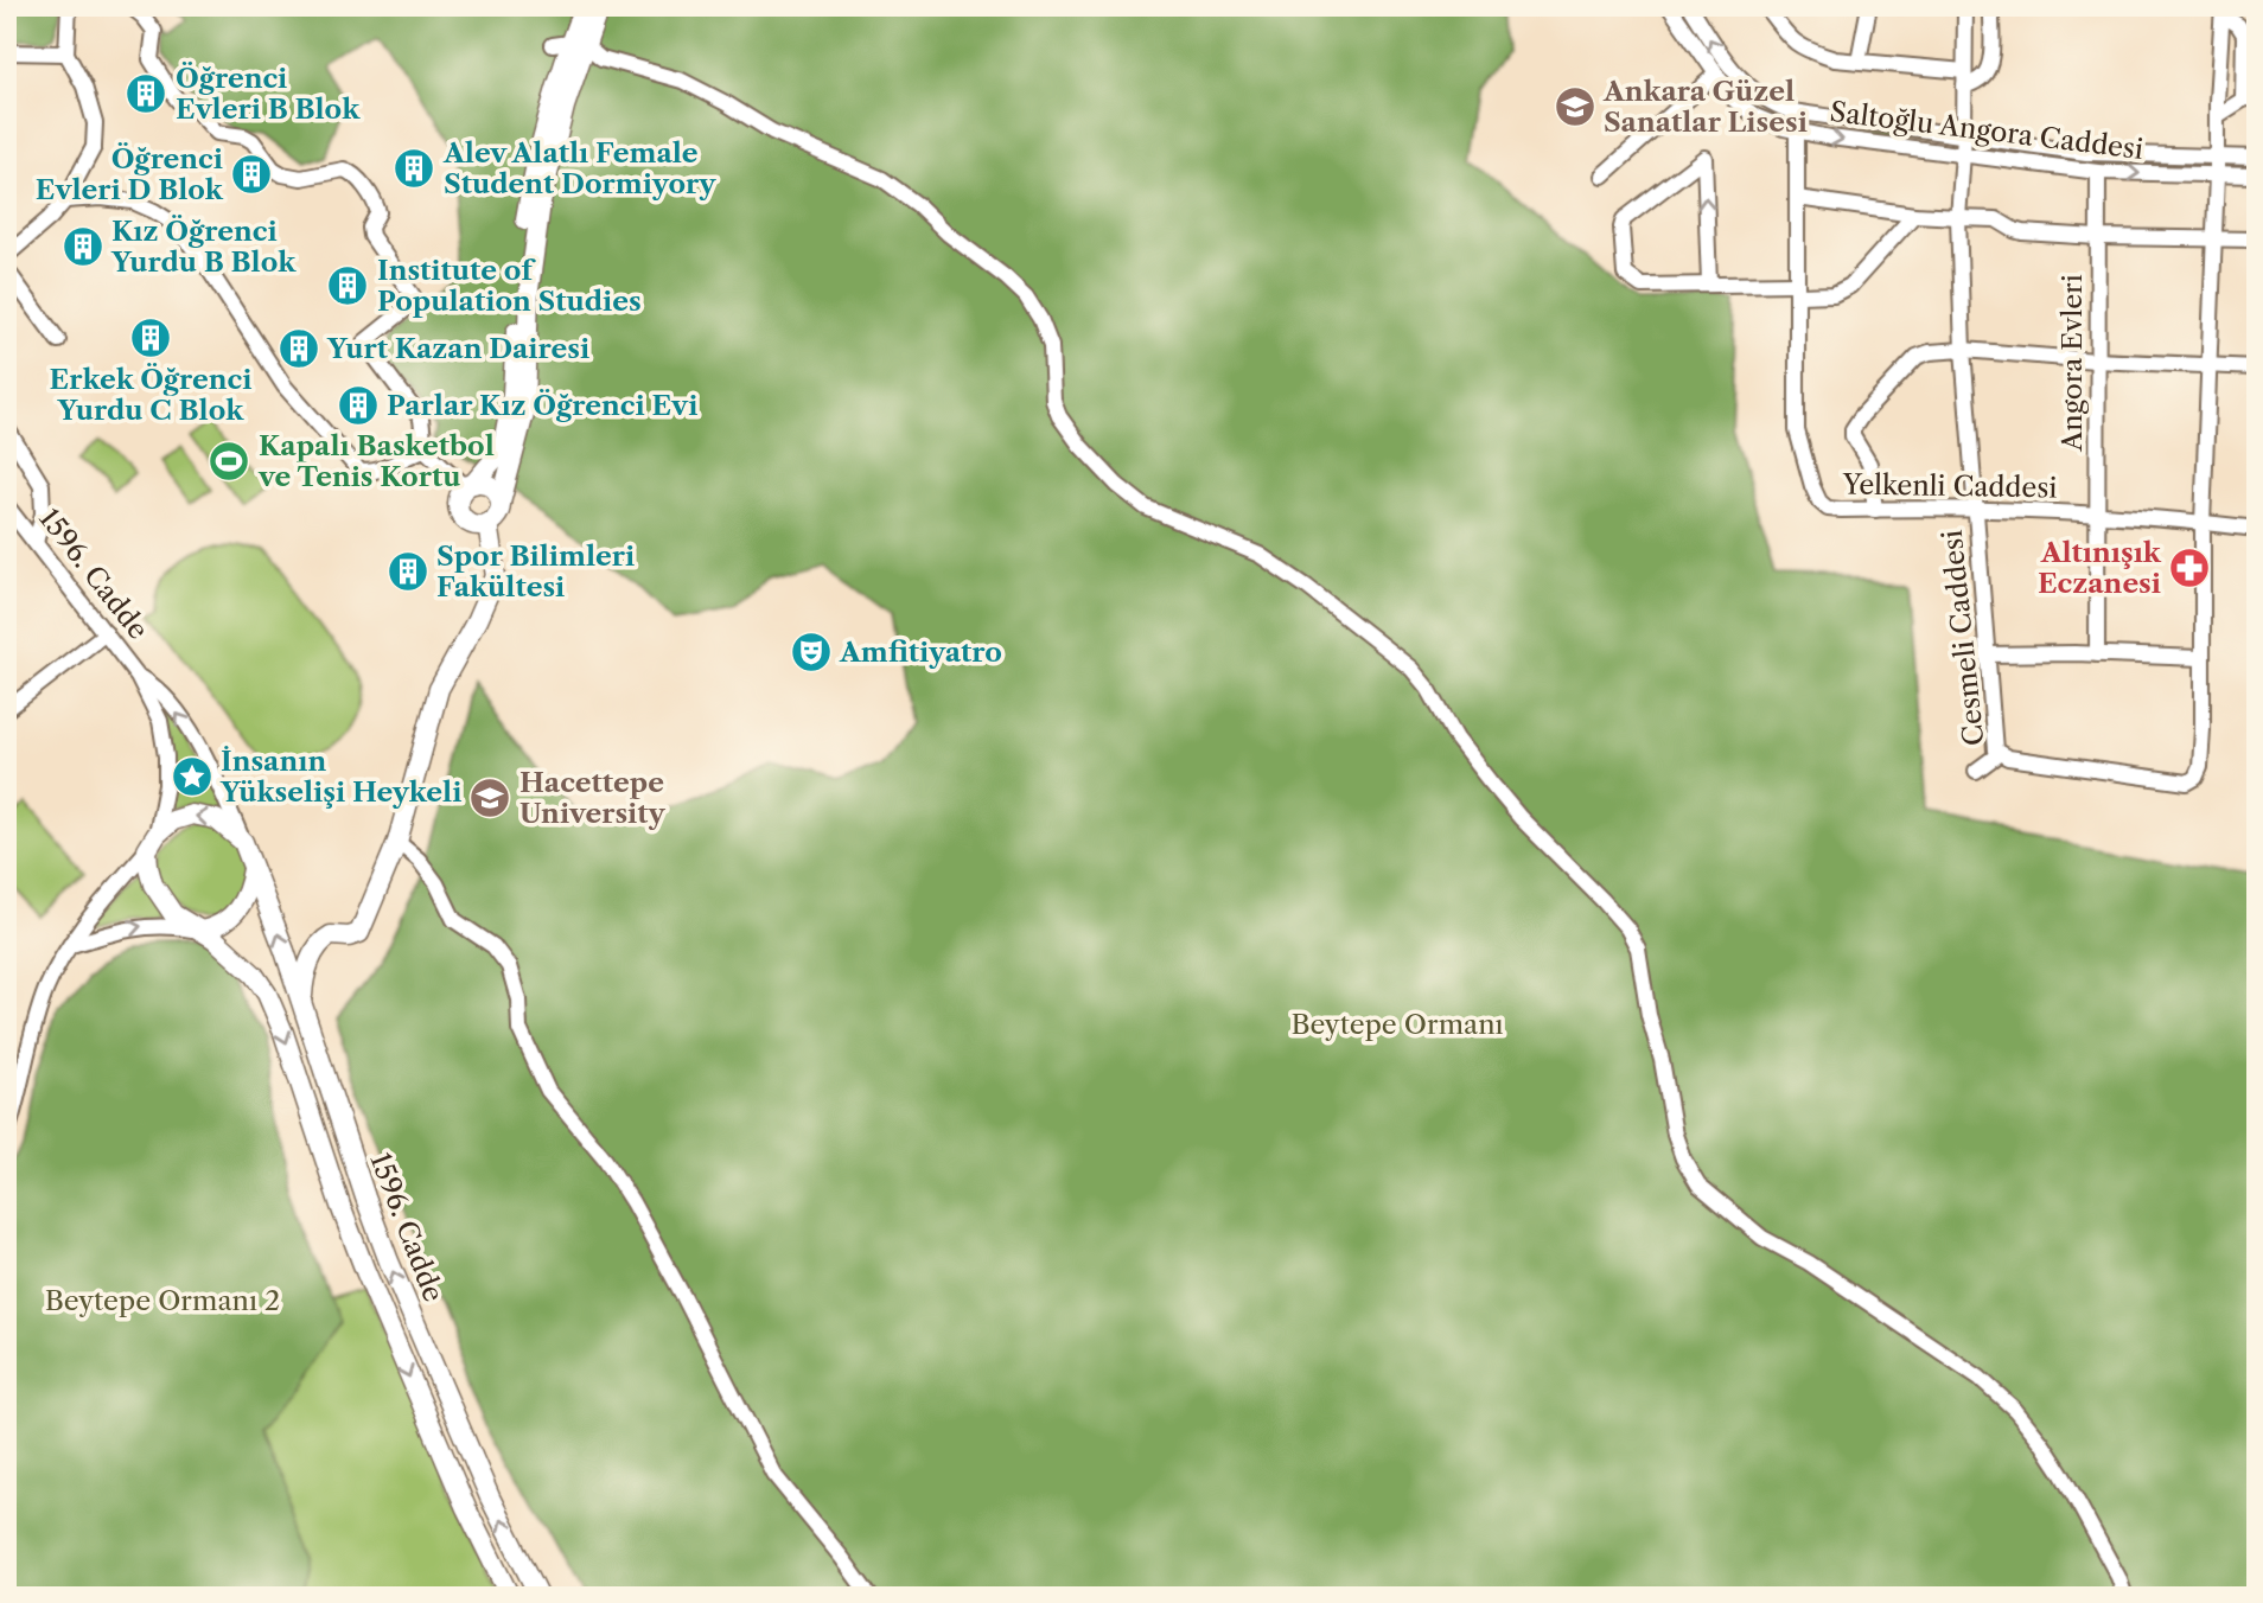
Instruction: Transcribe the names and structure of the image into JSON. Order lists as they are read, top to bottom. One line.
{"streets":{"main road":["1596. Cadde"],"street":["Saltoğlu Angora Caddesi","Angora Evleri","Yelkenli Caddesi","Cesmeli Caddesi"]},"crossings":[["Saltoğlu Angora Caddesi","Angora Evleri"],["Saltoğlu Angora Caddesi","Cesmeli Caddesi"],["Angora Evleri","Yelkenli Caddesi"],["Yelkenli Caddesi","Cesmeli Caddesi"]],"parks":["Beytepe Ormanı","Beytepe Ormanı 2"],"places":{"building":["Öğrenci Evleri B Blok","Alev Alatlı Female Student Dormiyory","Öğrenci Evleri D Blok","Kız Öğrenci Yurdu B Blok","Institute of Population Studies","Erkek Öğrenci Yurdu C Blok","Yurt Kazan Dairesi","Parlar Kız Öğrenci Evi","Spor Bilimleri Fakültesi"],"school or university":["Ankara Güzel Sanatlar Lisesi","Hacettepe University"],"sports":["Kapalı Basketbol ve Tenis Kortu"],"pharmacy":["Altınışık Eczanesi"],"theatre":["Amfitiyatro"],"place":["İnsanın Yükselişi Heykeli"]}}
